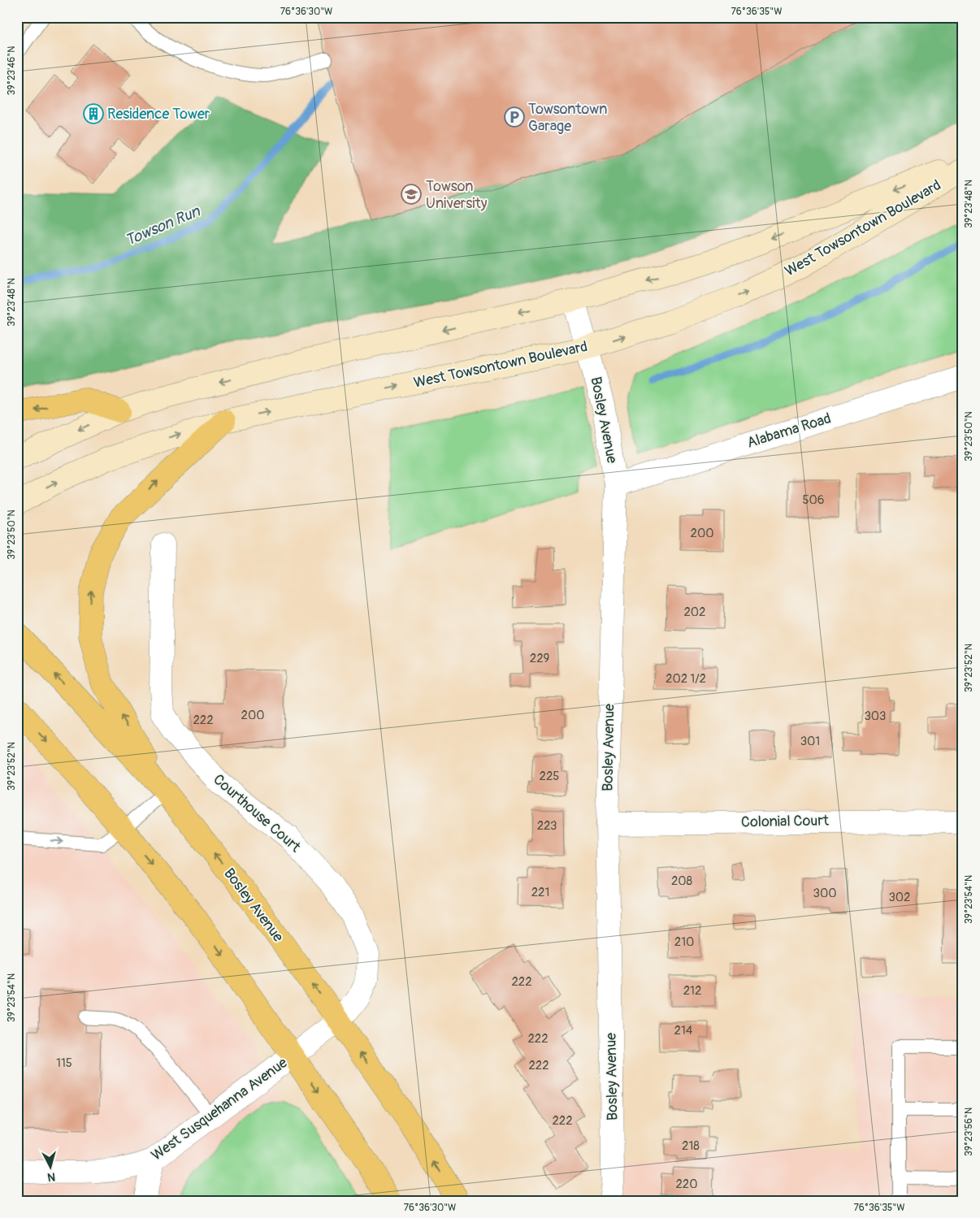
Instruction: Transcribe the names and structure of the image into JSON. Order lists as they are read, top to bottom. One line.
{"streets":{"main road":["West Towsontown Boulevard","Bosley Avenue"],"street":["Alabama Road","Courthouse Court","Colonial Court","West Susquehanna Avenue"]},"crossings":[["West Towsontown Boulevard","Bosley Avenue"],["Bosley Avenue","Alabama Road"],["Bosley Avenue","Courthouse Court"],["Bosley Avenue","Colonial Court"],["Bosley Avenue","West Susquehanna Avenue"],["Courthouse Court","West Susquehanna Avenue"]],"one_way":["Bosley Avenue"],"water":["Towson Run"],"places":{"building":["Residence Tower"],"parking":["Towsontown Garage"],"school or university":["Towson University"]},"house_numbers":["506","200","202","229","202 1/2","200","303","222","301","225","223","208","221","300","302","210","222","212","214","222","115","222","222","218","220"],"north":"bottom","coordinates":["76°36'30\"W","76°36'35\"W","39°23'46\"N","39°23'48\"N","39°23'50\"N","39°23'52\"N","39°23'54\"N","39°23'56\"N"]}
